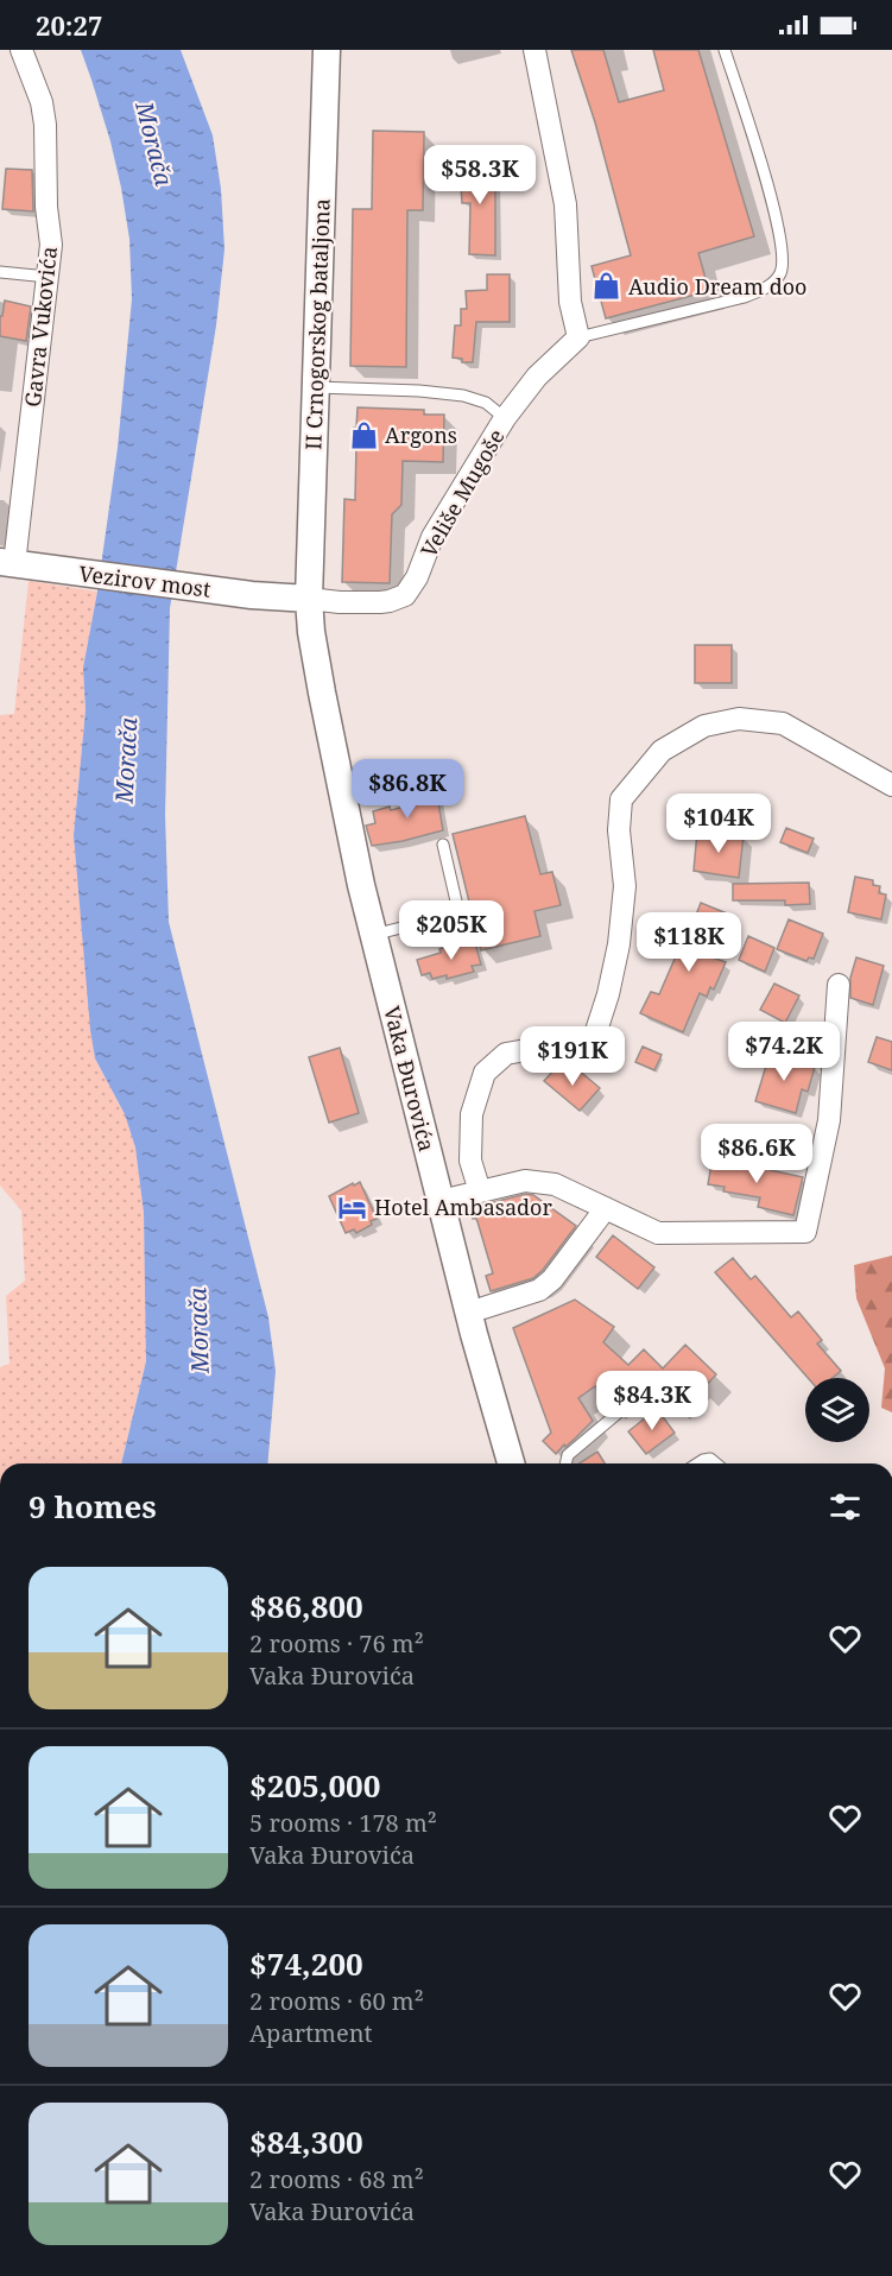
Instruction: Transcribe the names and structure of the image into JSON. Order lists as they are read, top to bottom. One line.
{"streets":{"street":["II Crnogorskog bataljona","Gavra Vukovića","Veliše Mugoše","Vezirov most","Vaka Đurovića"]},"crossings":[["II Crnogorskog bataljona","Veliše Mugoše"],["II Crnogorskog bataljona","Vezirov most"],["II Crnogorskog bataljona","Vaka Đurovića"],["Gavra Vukovića","Vezirov most"],["Veliše Mugoše","Vezirov most"],["Veliše Mugoše","Vaka Đurovića"],["Vezirov most","Vaka Đurovića"]],"water":["Morača"],"places":{"shop":["Audio Dream doo","Argons"],"hotel":["Hotel Ambasador"]},"page":{"status":"20:27","price":["$58.3K","$86.8K","$104K","$205K","$118K","$74.2K","$191K","$86.6K","$84.3K"],"heading":"9 homes","list":[{"name":"$86,800","note":"2 rooms · 76 m² · Vaka Đurovića"},{"name":"$205,000","note":"5 rooms · 178 m² · Vaka Đurovića"},{"name":"$74,200","note":"2 rooms · 60 m² · Apartment"},{"name":"$84,300","note":"2 rooms · 68 m² · Vaka Đurovića"}]}}
